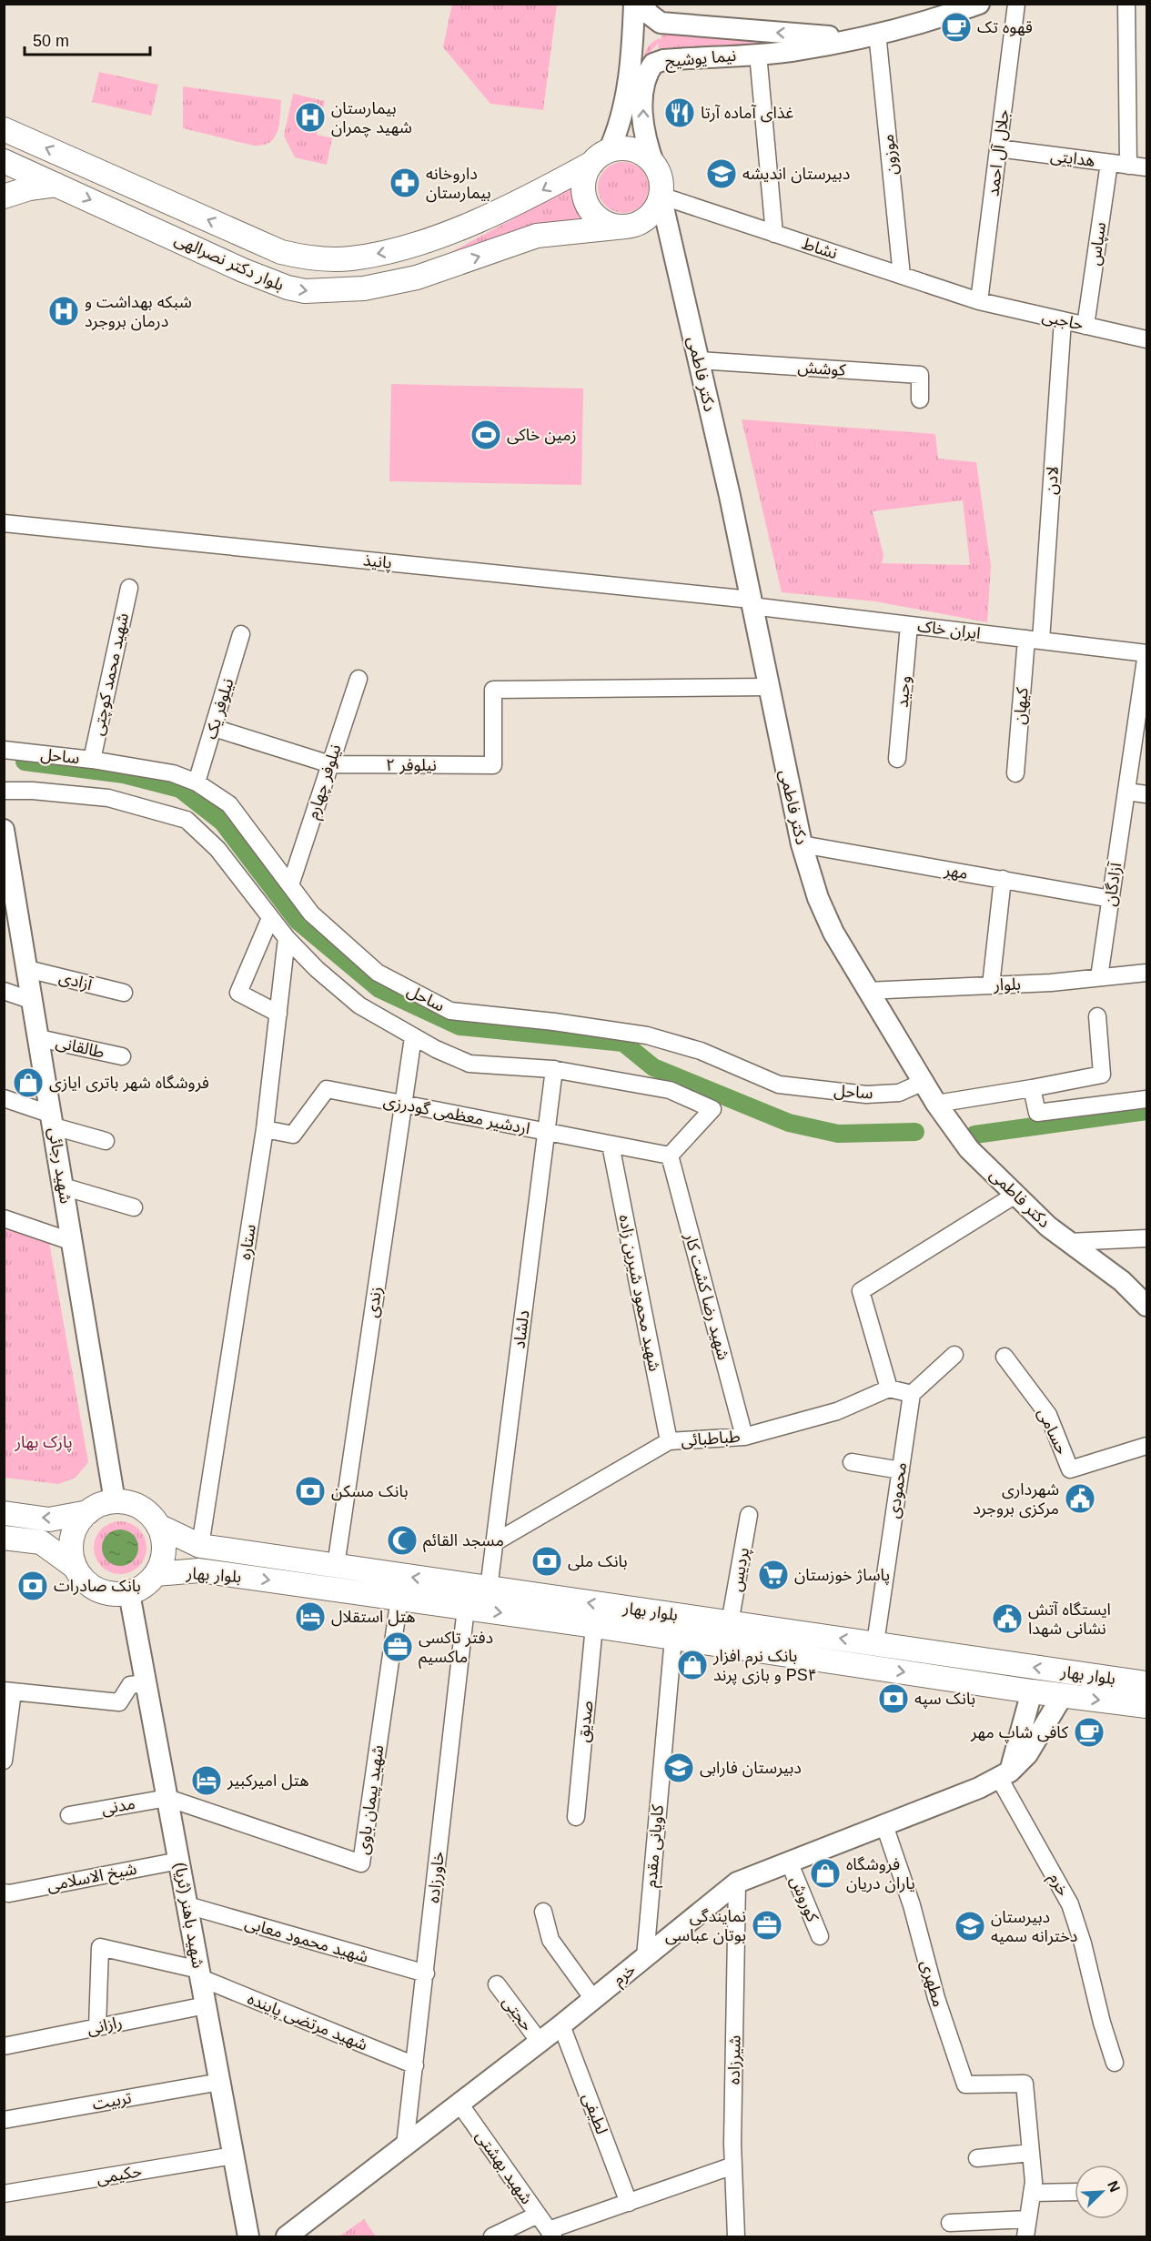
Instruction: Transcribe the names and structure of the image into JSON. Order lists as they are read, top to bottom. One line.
{"streets":{"main road":["بلوار دکتر نصرالهی","بلوار بهار"],"street":["نیما یوشیج","جلال آل احمد","موزون","هدایتی","سپاس","نشاط","حاجبی","کوشش","دکتر فاطمی","لادن","پانیذ","ایران خاک","شهید محمد کوچتی","وحید","کیهان","نیلوفر یک","ساحل","نیلوفر ۲","نیلوفر چهارم","مهر","آزادگان","آزادی","بلوار","طالقانی","اردشیر معظمی گودرزی","شهید رجائی","ستاره","شهید محمود شیرین زاده","شهید رضا کشت کار","زندی","دلشاد","حسامی","طباطبائی","محمودی","پردیس","صدیق","شهید پیمان باوی","مدنی","کاویانی مقدم","شیخ الاسلامی","خاورزاده","خرم","کوروش","شهید باهنر (ثریا)","شهید محمود معابی","مطهری","حجتی","شهید مرتضی پاینده","رازانی","شیرزاده","تربیت","لطیفی","شهید بهشتی","حکیمی"]},"crossings":[["نیما یوشیج","موزون"],["نیما یوشیج","نشاط"],["نیما یوشیج","بلوار دکتر نصرالهی"],["نیما یوشیج","دکتر فاطمی"],["جلال آل احمد","هدایتی"],["جلال آل احمد","نشاط"],["جلال آل احمد","حاجبی"],["موزون","نشاط"],["هدایتی","سپاس"],["سپاس","حاجبی"],["نشاط","بلوار دکتر نصرالهی"],["نشاط","حاجبی"],["نشاط","دکتر فاطمی"],["بلوار دکتر نصرالهی","دکتر فاطمی"],["حاجبی","لادن"],["کوشش","دکتر فاطمی"],["دکتر فاطمی","پانیذ"],["دکتر فاطمی","ایران خاک"],["دکتر فاطمی","ساحل"],["دکتر فاطمی","نیلوفر ۲"],["دکتر فاطمی","مهر"],["دکتر فاطمی","بلوار"],["لادن","ایران خاک"],["لادن","کیهان"],["پانیذ","ایران خاک"],["ایران خاک","وحید"],["ایران خاک","کیهان"],["ایران خاک","آزادگان"],["شهید محمد کوچتی","ساحل"],["نیلوفر یک","ساحل"],["نیلوفر یک","نیلوفر ۲"],["ساحل","نیلوفر چهارم"],["نیلوفر ۲","نیلوفر چهارم"],["مهر","آزادگان"],["آزادگان","بلوار"],["آزادی","شهید رجائی"],["طالقانی","شهید رجائی"],["اردشیر معظمی گودرزی","ستاره"],["اردشیر معظمی گودرزی","شهید محمود شیرین زاده"],["اردشیر معظمی گودرزی","شهید رضا کشت کار"],["اردشیر معظمی گودرزی","زندی"],["اردشیر معظمی گودرزی","دلشاد"],["شهید رجائی","بلوار بهار"],["شهید رجائی","شهید باهنر (ثریا)"],["ستاره","بلوار بهار"],["شهید محمود شیرین زاده","طباطبائی"],["شهید رضا کشت کار","طباطبائی"],["زندی","بلوار بهار"],["دلشاد","طباطبائی"],["دلشاد","بلوار بهار"],["محمودی","بلوار بهار"],["پردیس","بلوار بهار"],["بلوار بهار","صدیق"],["بلوار بهار","شهید پیمان باوی"],["بلوار بهار","کاویانی مقدم"],["بلوار بهار","خاورزاده"],["بلوار بهار","خرم"],["بلوار بهار","شهید باهنر (ثریا)"],["شهید پیمان باوی","مدنی"],["شهید پیمان باوی","شهید باهنر (ثریا)"],["مدنی","شهید باهنر (ثریا)"],["کاویانی مقدم","خرم"],["شیخ الاسلامی","شهید باهنر (ثریا)"],["خاورزاده","خرم"],["خاورزاده","شهید محمود معابی"],["خاورزاده","شهید مرتضی پاینده"],["خرم","کوروش"],["خرم","مطهری"],["خرم","حجتی"],["خرم","شیرزاده"],["خرم","لطیفی"],["خرم","شهید بهشتی"],["شهید باهنر (ثریا)","شهید محمود معابی"],["شهید باهنر (ثریا)","شهید مرتضی پاینده"],["شهید باهنر (ثریا)","رازانی"],["شهید باهنر (ثریا)","تربیت"],["شهید باهنر (ثریا)","حکیمی"],["شهید مرتضی پاینده","رازانی"]],"parks":["پارک بهار"],"places":{"cafe":["قهوه تک","کافی شاپ مهر"],"restaurant":["غذای آماده آرتا"],"hospital":["بیمارستان شهید چمران","شبکه بهداشت و درمان بروجرد"],"school or university":["دبیرستان اندیشه","دبیرستان فارابی","دبیرستان دخترانه سمیه"],"pharmacy":["داروخانه بیمارستان"],"sports":["زمین خاکی"],"shop":["فروشگاه شهر باتری ایازی","بانک نرم افزار و بازی پرند PS۴","فروشگاه یاران دریان"],"bank":["بانک مسکن","بانک ملی","بانک صادرات","بانک سپه"],"public building":["شهرداری مرکزی بروجرد","ایستگاه آتش نشانی شهدا"],"mosque":["مسجد القائم"],"supermarket":["پاساژ خوزستان"],"hotel":["هتل استقلال","هتل امیرکبیر"],"office":["دفتر تاکسی ماکسیم","نمایندگی بوتان عباسی"]},"scale_bar":"50 m","north":"top right"}
